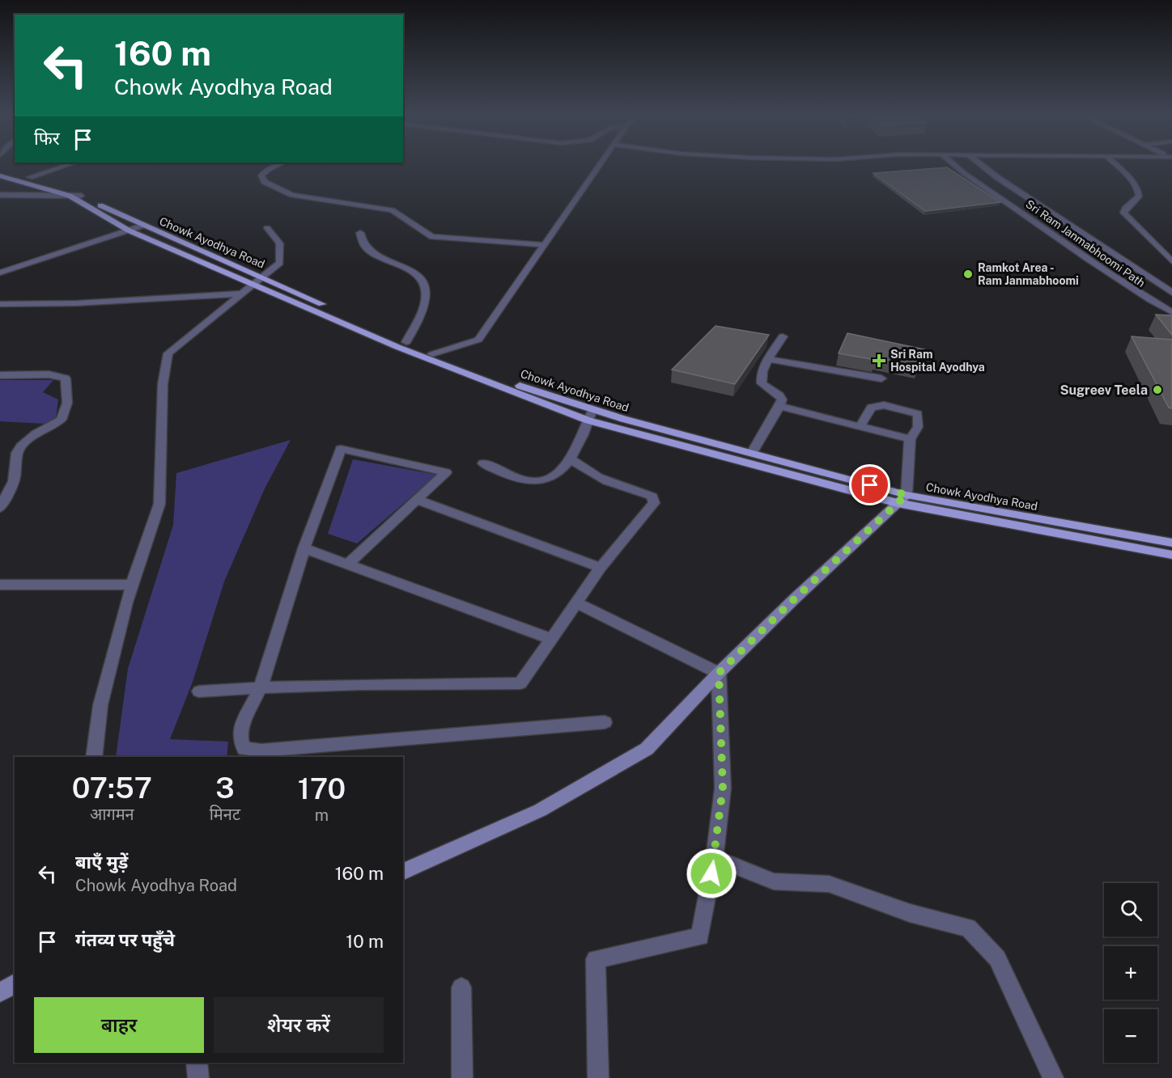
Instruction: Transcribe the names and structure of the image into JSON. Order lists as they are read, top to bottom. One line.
{"streets":{"main road":["Chowk Ayodhya Road"],"street":["Sri Ram Janmabhoomi Path"]},"places":{"other":["Ramkot Area - Ram Janmabhoomi","Sugreev Teela"],"health":["Sri Ram Hospital Ayodhya"]},"page":{"turn":["160 m","Chowk Ayodhya Road"],"then":"फिर","eta":["07:57","आगमन","3","मिनट","170","m"],"list":[{"name":"बाएँ मुड़ें","note":"Chowk Ayodhya Road","value":"160 m"},{"name":"गंतव्य पर पहुँचे","value":"10 m"}],"map_buttons":["+","−"],"buttons":["बाहर","शेयर करें"]}}
